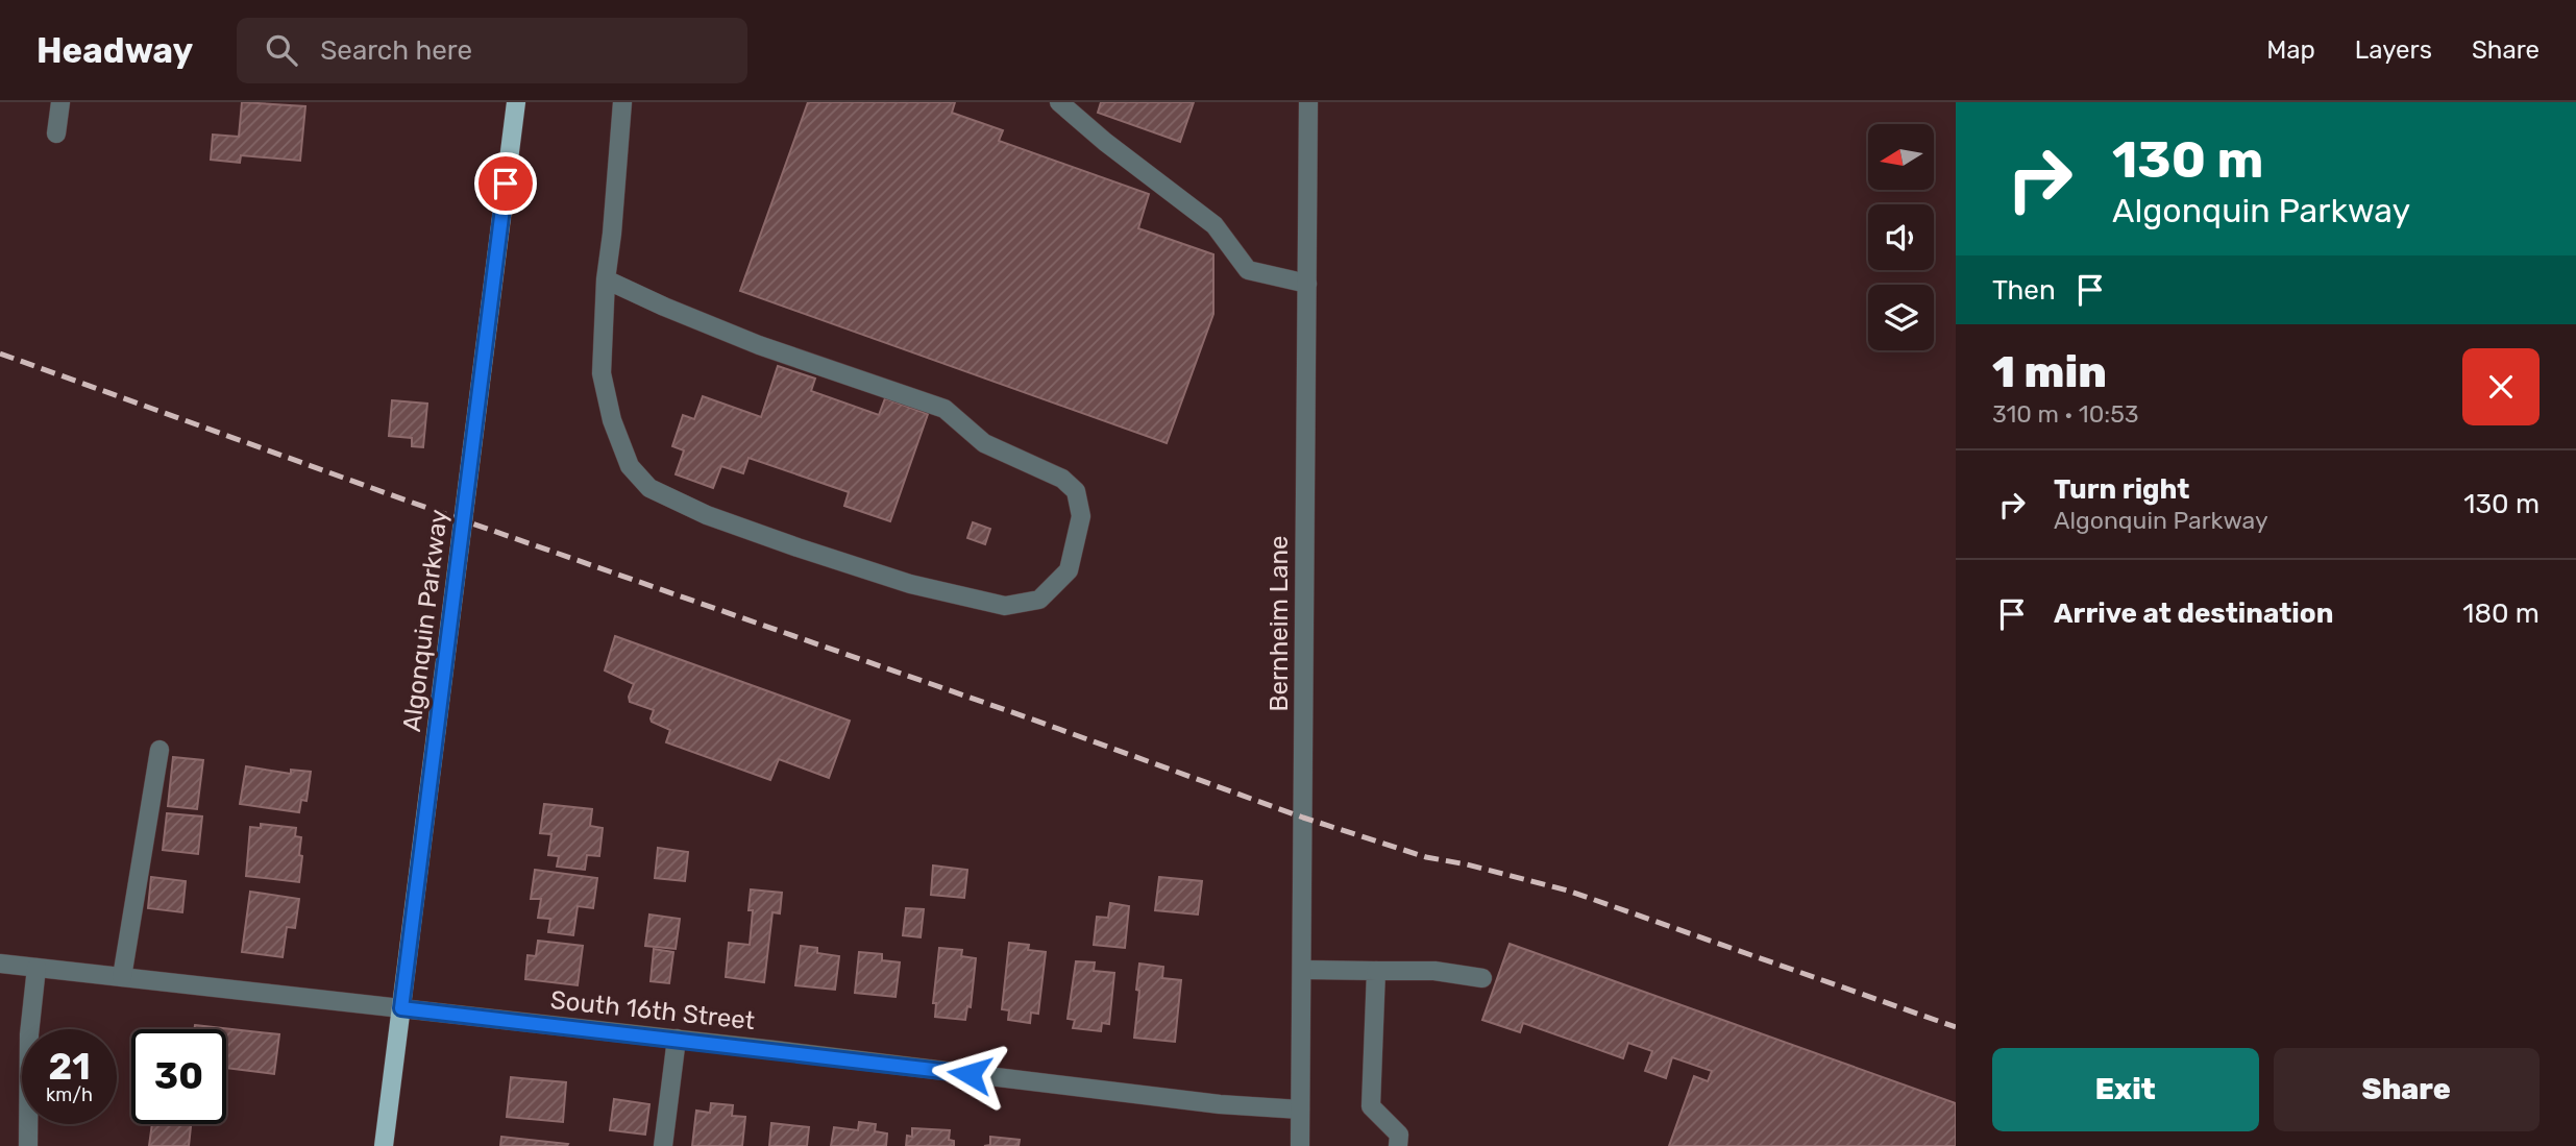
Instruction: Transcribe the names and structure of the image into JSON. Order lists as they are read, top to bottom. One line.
{"streets":{"main road":["Algonquin Parkway"],"street":["Bernheim Lane","South 16th Street"]},"crossings":[["Algonquin Parkway","South 16th Street"],["Bernheim Lane","South 16th Street"]],"north":"left","page":{"header":"Headway","search":"Search here","nav":["Map","Layers","Share"],"turn":["130 m","Algonquin Parkway"],"then":"Then","heading":["1 min","310 m · 10:53"],"list":[{"name":"Turn right","note":"Algonquin Parkway","value":"130 m"},{"name":"Arrive at destination","value":"180 m"}],"speed":"21 km/h","limit":"30","buttons":["Exit","Share"]}}
